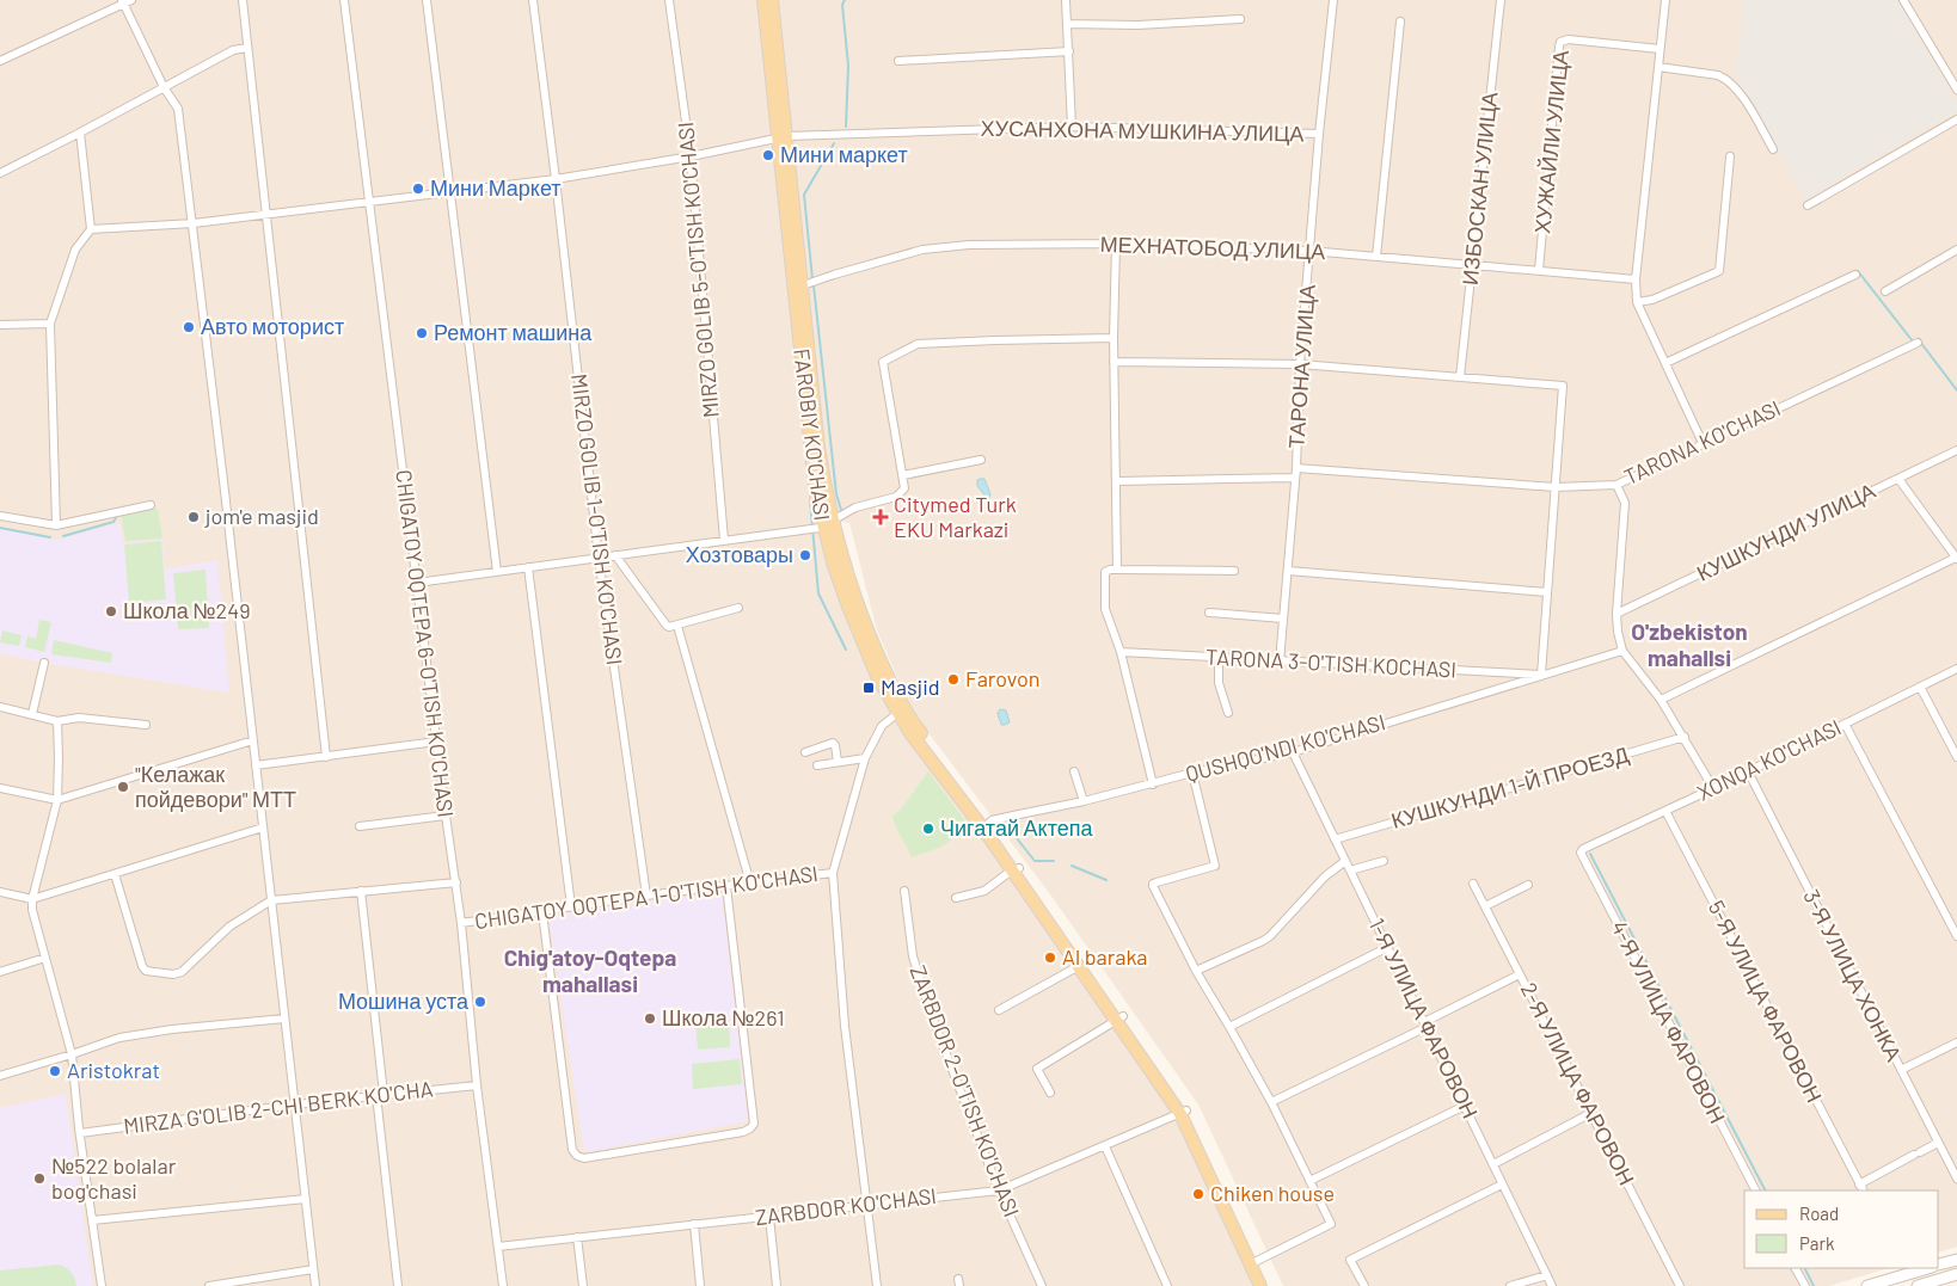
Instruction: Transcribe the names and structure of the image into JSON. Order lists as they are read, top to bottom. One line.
{"streets":{"main road":["FAROBIY KO'CHASI"],"street":["ХУСАНХОНА МУШКИНА УЛИЦА","ХУЖАЙЛИ УЛИЦА","ИЗБОСКАН УЛИЦА","МЕХНАТОБОД УЛИЦА","MIRZO GOLIB 5-O'TISH KO'CHASI","ТАРОНА УЛИЦА","TARONA KO'CHASI","MIRZO GOLIB 1-O'TISH KO'CHASI","КУШКУНДИ УЛИЦА","CHIGATOY OQTEPA 6-O'TISH KO'CHASI","TARONA 3-O'TISH KOCHASI","QUSHQO'NDI KO'CHASI","XONQA KO'CHASI","КУШКУНДИ 1-Й ПРОЕЗД","CHIGATOY OQTEPA 1-O'TISH KO'CHASI","3-Я УЛИЦА ХОНКА","5-Я УЛИЦА ФАРОВОН","1-Я УЛИЦА ФАРОВОН","4-Я УЛИЦА ФАРОВОН","2-Я УЛИЦА ФАРОВОН","ZARBDOR 2-O'TISH KO'CHASI","MIRZA G'OLIB 2-CHI BERK KO'CHA","ZARBDOR KO'CHASI"]},"crossings":[["ХУСАНХОНА МУШКИНА УЛИЦА","MIRZO GOLIB 5-O'TISH KO'CHASI"],["ХУСАНХОНА МУШКИНА УЛИЦА","ТАРОНА УЛИЦА"],["ХУСАНХОНА МУШКИНА УЛИЦА","FAROBIY KO'CHASI"],["ХУСАНХОНА МУШКИНА УЛИЦА","MIRZO GOLIB 1-O'TISH KO'CHASI"],["ХУСАНХОНА МУШКИНА УЛИЦА","CHIGATOY OQTEPA 6-O'TISH KO'CHASI"],["ХУЖАЙЛИ УЛИЦА","МЕХНАТОБОД УЛИЦА"],["ИЗБОСКАН УЛИЦА","МЕХНАТОБОД УЛИЦА"],["МЕХНАТОБОД УЛИЦА","ТАРОНА УЛИЦА"],["МЕХНАТОБОД УЛИЦА","FAROBIY KO'CHASI"],["ТАРОНА УЛИЦА","TARONA KO'CHASI"],["ТАРОНА УЛИЦА","TARONA 3-O'TISH KOCHASI"],["FAROBIY KO'CHASI","QUSHQO'NDI KO'CHASI"],["FAROBIY KO'CHASI","ZARBDOR KO'CHASI"],["MIRZO GOLIB 1-O'TISH KO'CHASI","CHIGATOY OQTEPA 1-O'TISH KO'CHASI"],["CHIGATOY OQTEPA 6-O'TISH KO'CHASI","CHIGATOY OQTEPA 1-O'TISH KO'CHASI"],["CHIGATOY OQTEPA 6-O'TISH KO'CHASI","MIRZA G'OLIB 2-CHI BERK KO'CHA"],["CHIGATOY OQTEPA 6-O'TISH KO'CHASI","ZARBDOR KO'CHASI"],["TARONA 3-O'TISH KOCHASI","QUSHQO'NDI KO'CHASI"],["QUSHQO'NDI KO'CHASI","1-Я УЛИЦА ФАРОВОН"],["XONQA KO'CHASI","3-Я УЛИЦА ХОНКА"],["XONQA KO'CHASI","5-Я УЛИЦА ФАРОВОН"],["XONQA KO'CHASI","4-Я УЛИЦА ФАРОВОН"],["КУШКУНДИ 1-Й ПРОЕЗД","1-Я УЛИЦА ФАРОВОН"],["ZARBDOR 2-O'TISH KO'CHASI","ZARBDOR KO'CHASI"]],"districts":["O'zbekiston mahallsi","Chig'atoy-Oqtepa mahallasi"],"places":{"other":["Мини маркет","Мини Маркет","Авто моторист","Ремонт машина","jom'e masjid","Хозтовары","Школа №249","Farovon","\"Келажак пойдевори\" МТТ","Чигатай Актепа","Al baraka","Мошина уста","Школа №261","Aristokrat","№522 bolalar bog'chasi","Chiken house"],"health":["Citymed Turk EKU Markazi"],"transit":["Masjid"]},"legend":["Road","Park"]}
